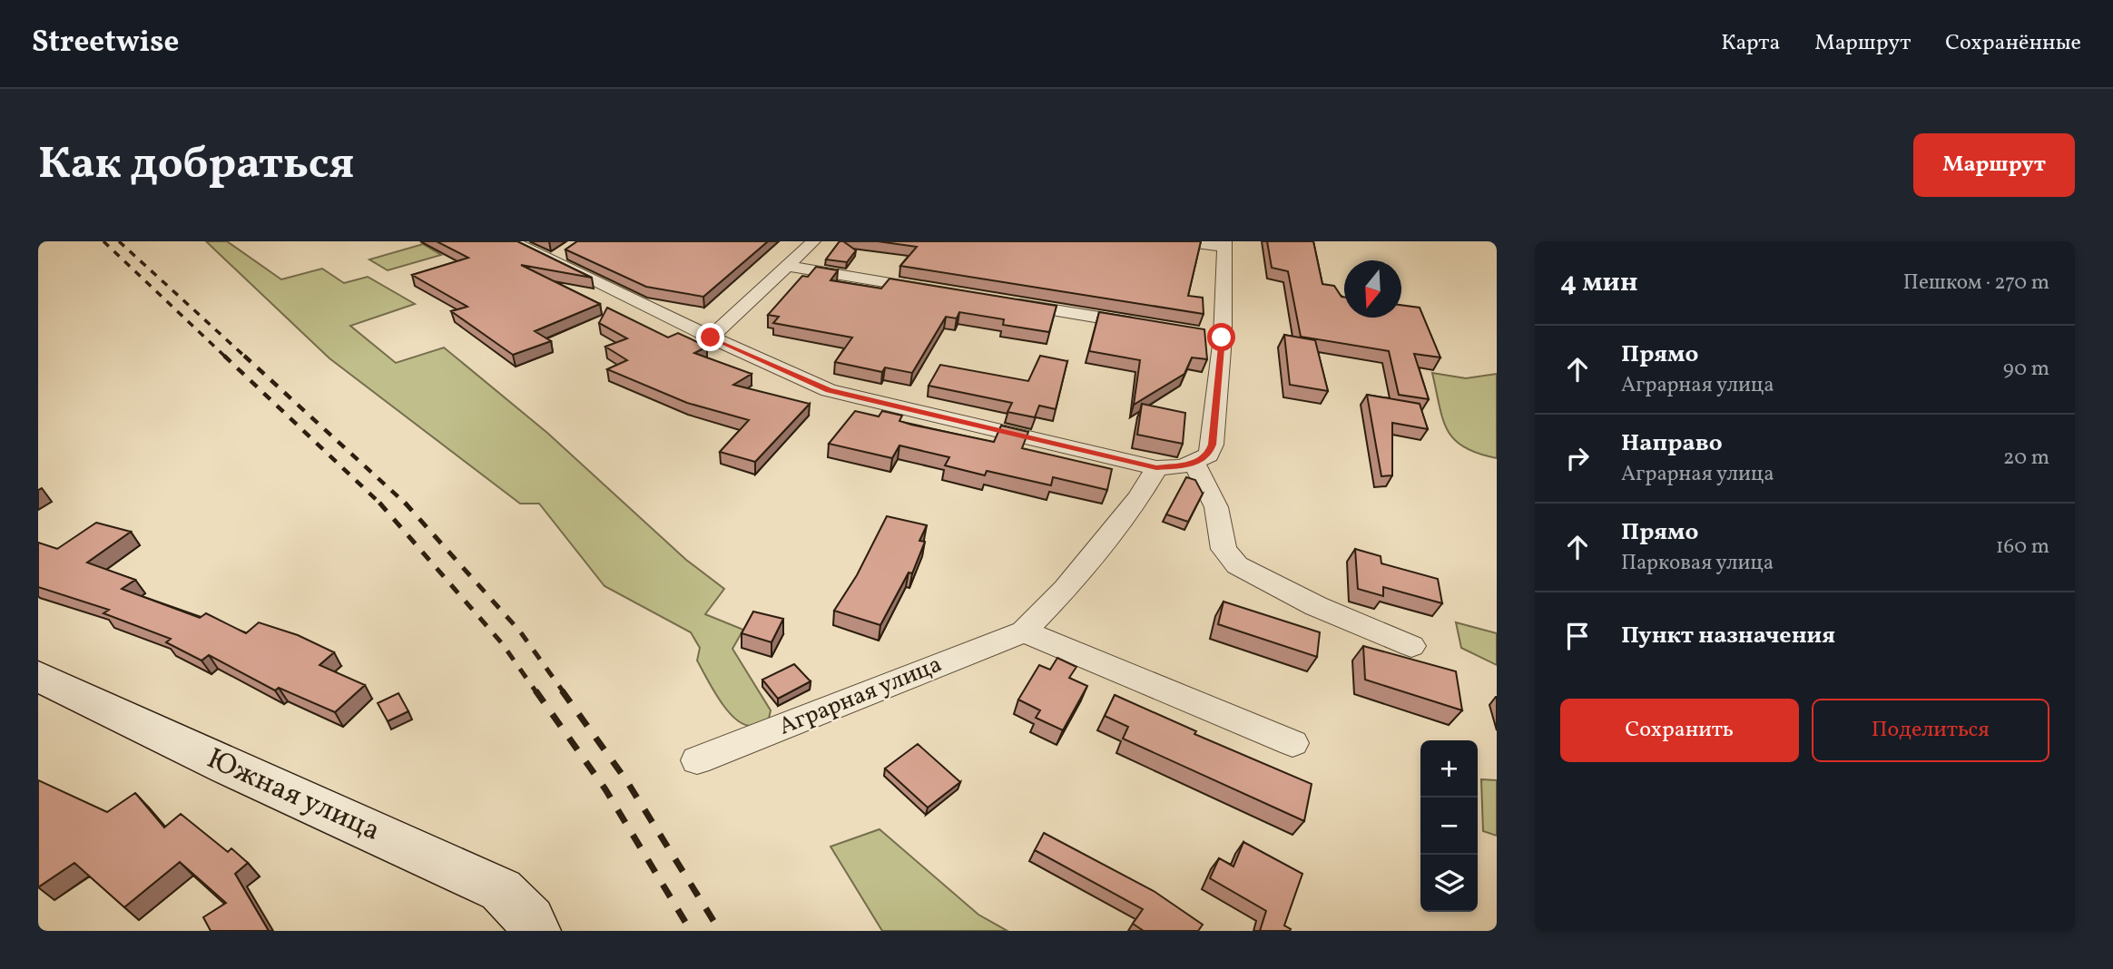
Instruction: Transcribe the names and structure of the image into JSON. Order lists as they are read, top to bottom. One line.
{"streets":{"street":["Аграрная улица","Южная улица"]},"north":"bottom","page":{"header":"Streetwise","nav":["Карта","Маршрут","Сохранённые"],"buttons":["Маршрут",["Сохранить","Поделиться"]],"title":"Как добраться","heading":["4 мин","Пешком · 270 m"],"list":[["Прямо","Аграрная улица","90 m"],["Направо","Аграрная улица","20 m"],["Прямо","Парковая улица","160 m"],"Пункт назначения"],"map_buttons":["+","−"]}}
